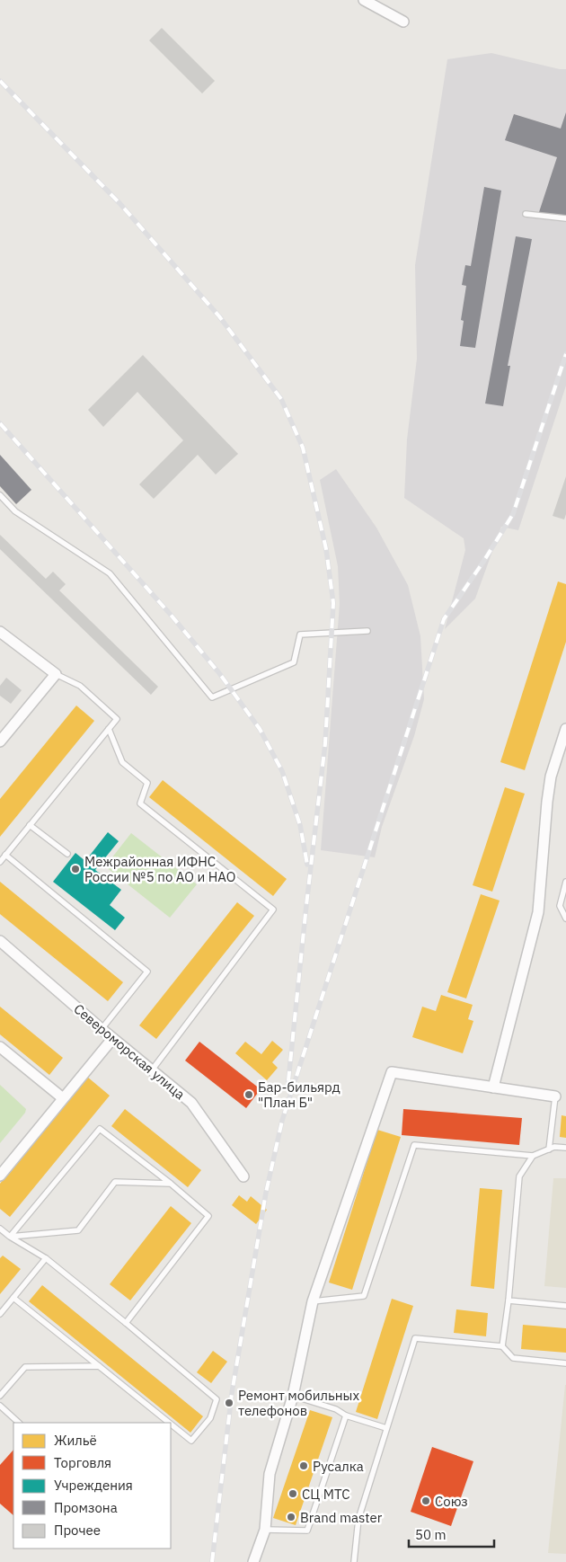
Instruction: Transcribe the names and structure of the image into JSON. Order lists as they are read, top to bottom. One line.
{"streets":{"street":["Североморская улица"]},"places":["Межрайонная ИФНС России №5 по АО и НАО","Бар-бильярд \"План Б\"","Ремонт мобильных телефонов","Русалка","СЦ МТС","Союз","Brand master"],"legend":["Жильё","Торговля","Учреждения","Промзона","Прочее"],"scale_bar":"50 m"}
